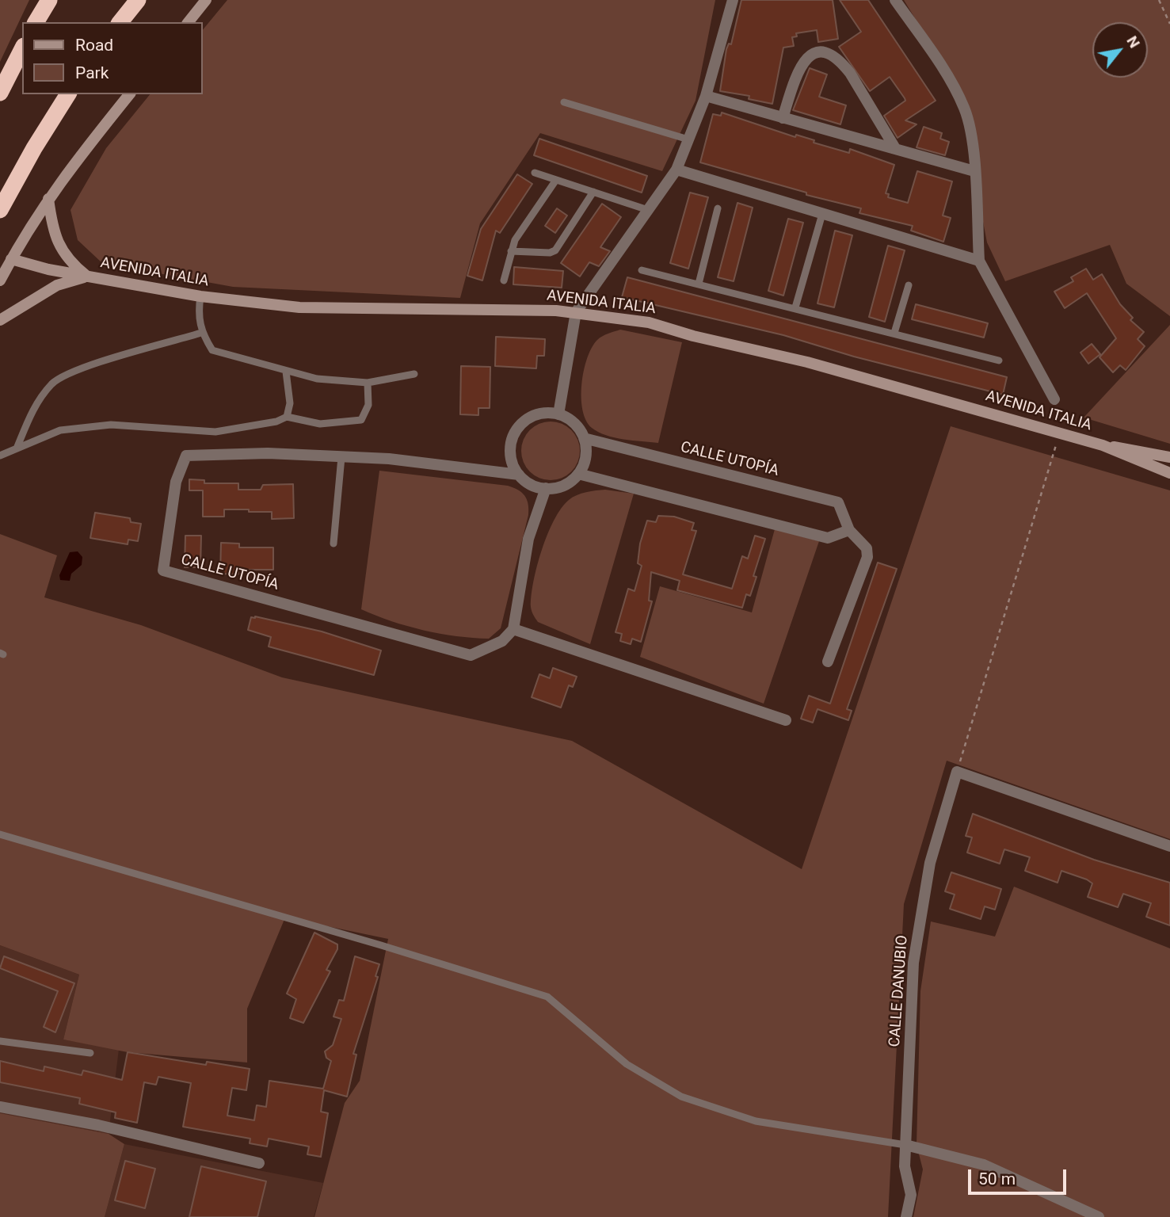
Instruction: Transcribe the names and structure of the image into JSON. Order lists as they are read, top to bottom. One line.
{"streets":{"street":["AVENIDA ITALIA","CALLE UTOPÍA","CALLE DANUBIO"]},"legend":["Road","Park"],"scale_bar":"50 m","north":"top right"}
